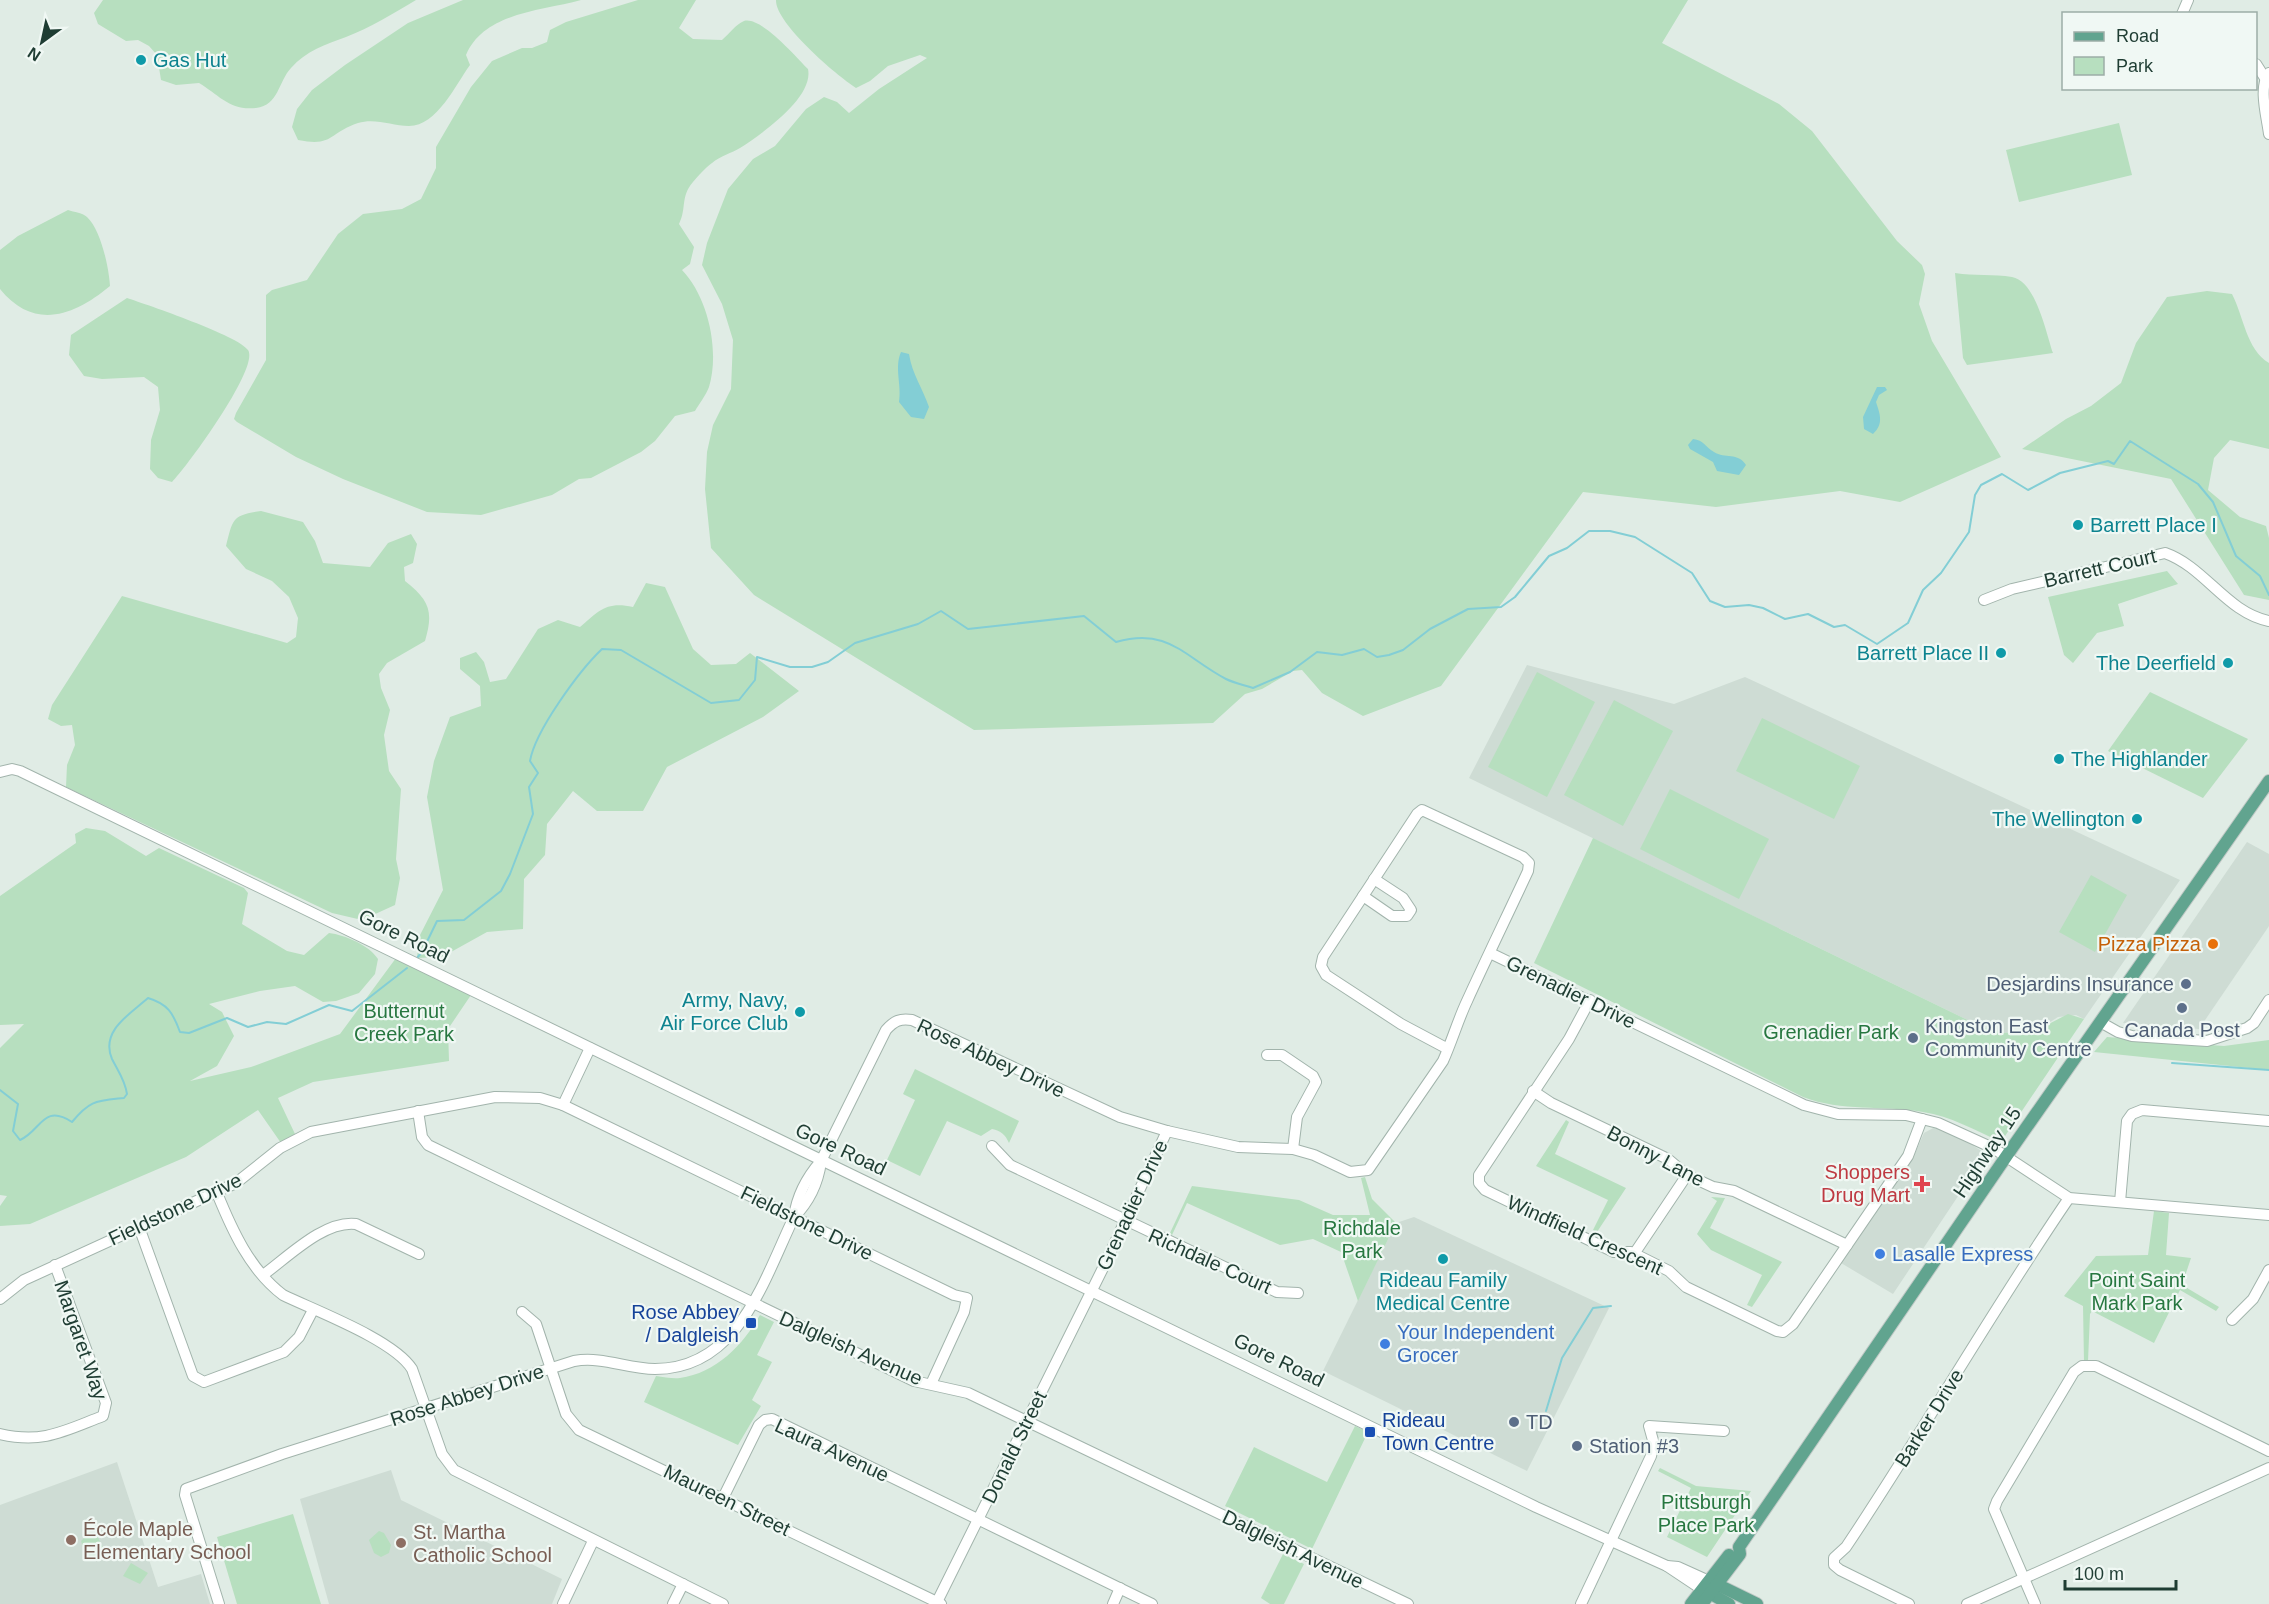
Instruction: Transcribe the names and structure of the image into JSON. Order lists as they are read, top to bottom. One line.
{"streets":{"main road":["Gore Road","Highway 15"],"street":["Barrett Court","Grenadier Drive","Rose Abbey Drive","Bonny Lane","Fieldstone Drive","Windfield Crescent","Richdale Court","Margaret Way","Dalgleish Avenue","Barker Drive","Donald Street","Laura Avenue","Maureen Street"]},"crossings":[["Gore Road","Grenadier Drive"],["Gore Road","Rose Abbey Drive"],["Gore Road","Highway 15"],["Gore Road","Donald Street"],["Grenadier Drive","Rose Abbey Drive"],["Grenadier Drive","Highway 15"],["Grenadier Drive","Windfield Crescent"],["Grenadier Drive","Richdale Court"],["Grenadier Drive","Barker Drive"],["Grenadier Drive","Donald Street"],["Rose Abbey Drive","Fieldstone Drive"],["Rose Abbey Drive","Dalgleish Avenue"],["Rose Abbey Drive","Maureen Street"],["Bonny Lane","Windfield Crescent"],["Fieldstone Drive","Margaret Way"],["Fieldstone Drive","Dalgleish Avenue"],["Dalgleish Avenue","Donald Street"],["Donald Street","Laura Avenue"],["Donald Street","Maureen Street"],["Laura Avenue","Maureen Street"]],"parks":["Butternut Creek Park","Grenadier Park","Richdale Park","Point Saint Mark Park","Pittsburgh Place Park"],"places":{"other":["Gas Hut","Barrett Place I","Barrett Place II","The Deerfield","The Highlander","The Wellington","Pizza Pizza","Desjardins Insurance","Canada Post","Army, Navy, Air Force Club","Kingston East Community Centre","Lasalle Express","Rideau Family Medical Centre","Your Independent Grocer","TD","Station #3","École Maple Elementary School","St. Martha Catholic School"],"health":["Shoppers Drug Mart"],"transit":["Rose Abbey / Dalgleish","Rideau Town Centre"]},"legend":["Road","Park"],"scale_bar":"100 m","north":"bottom left"}
